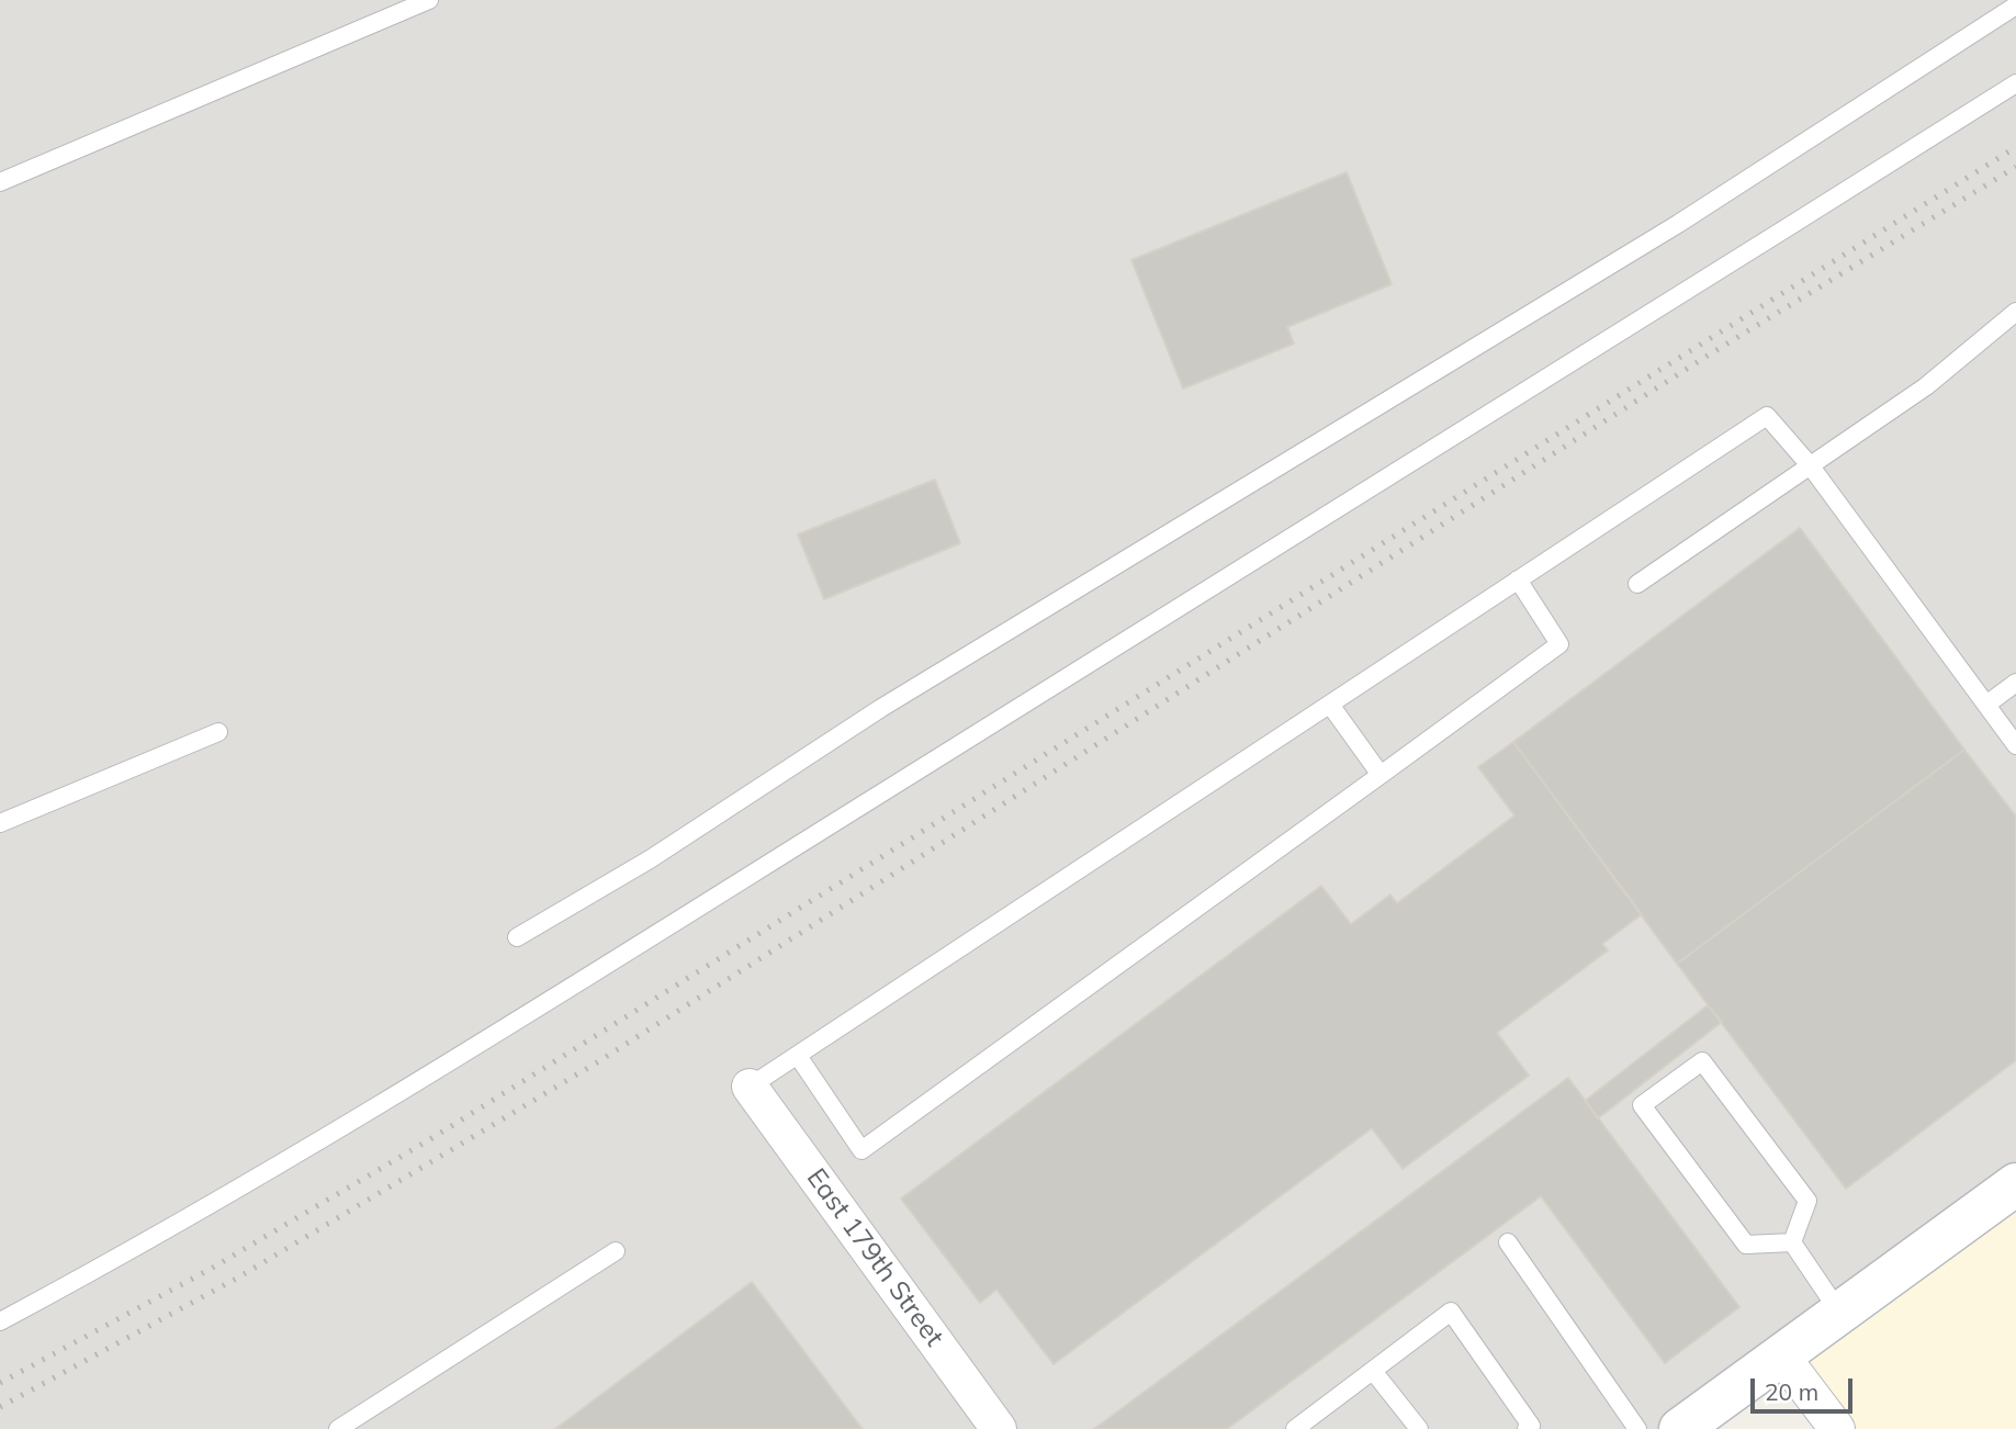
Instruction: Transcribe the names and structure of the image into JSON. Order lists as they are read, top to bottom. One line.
{"streets":{"street":["East 179th Street"]},"scale_bar":"20 m"}
